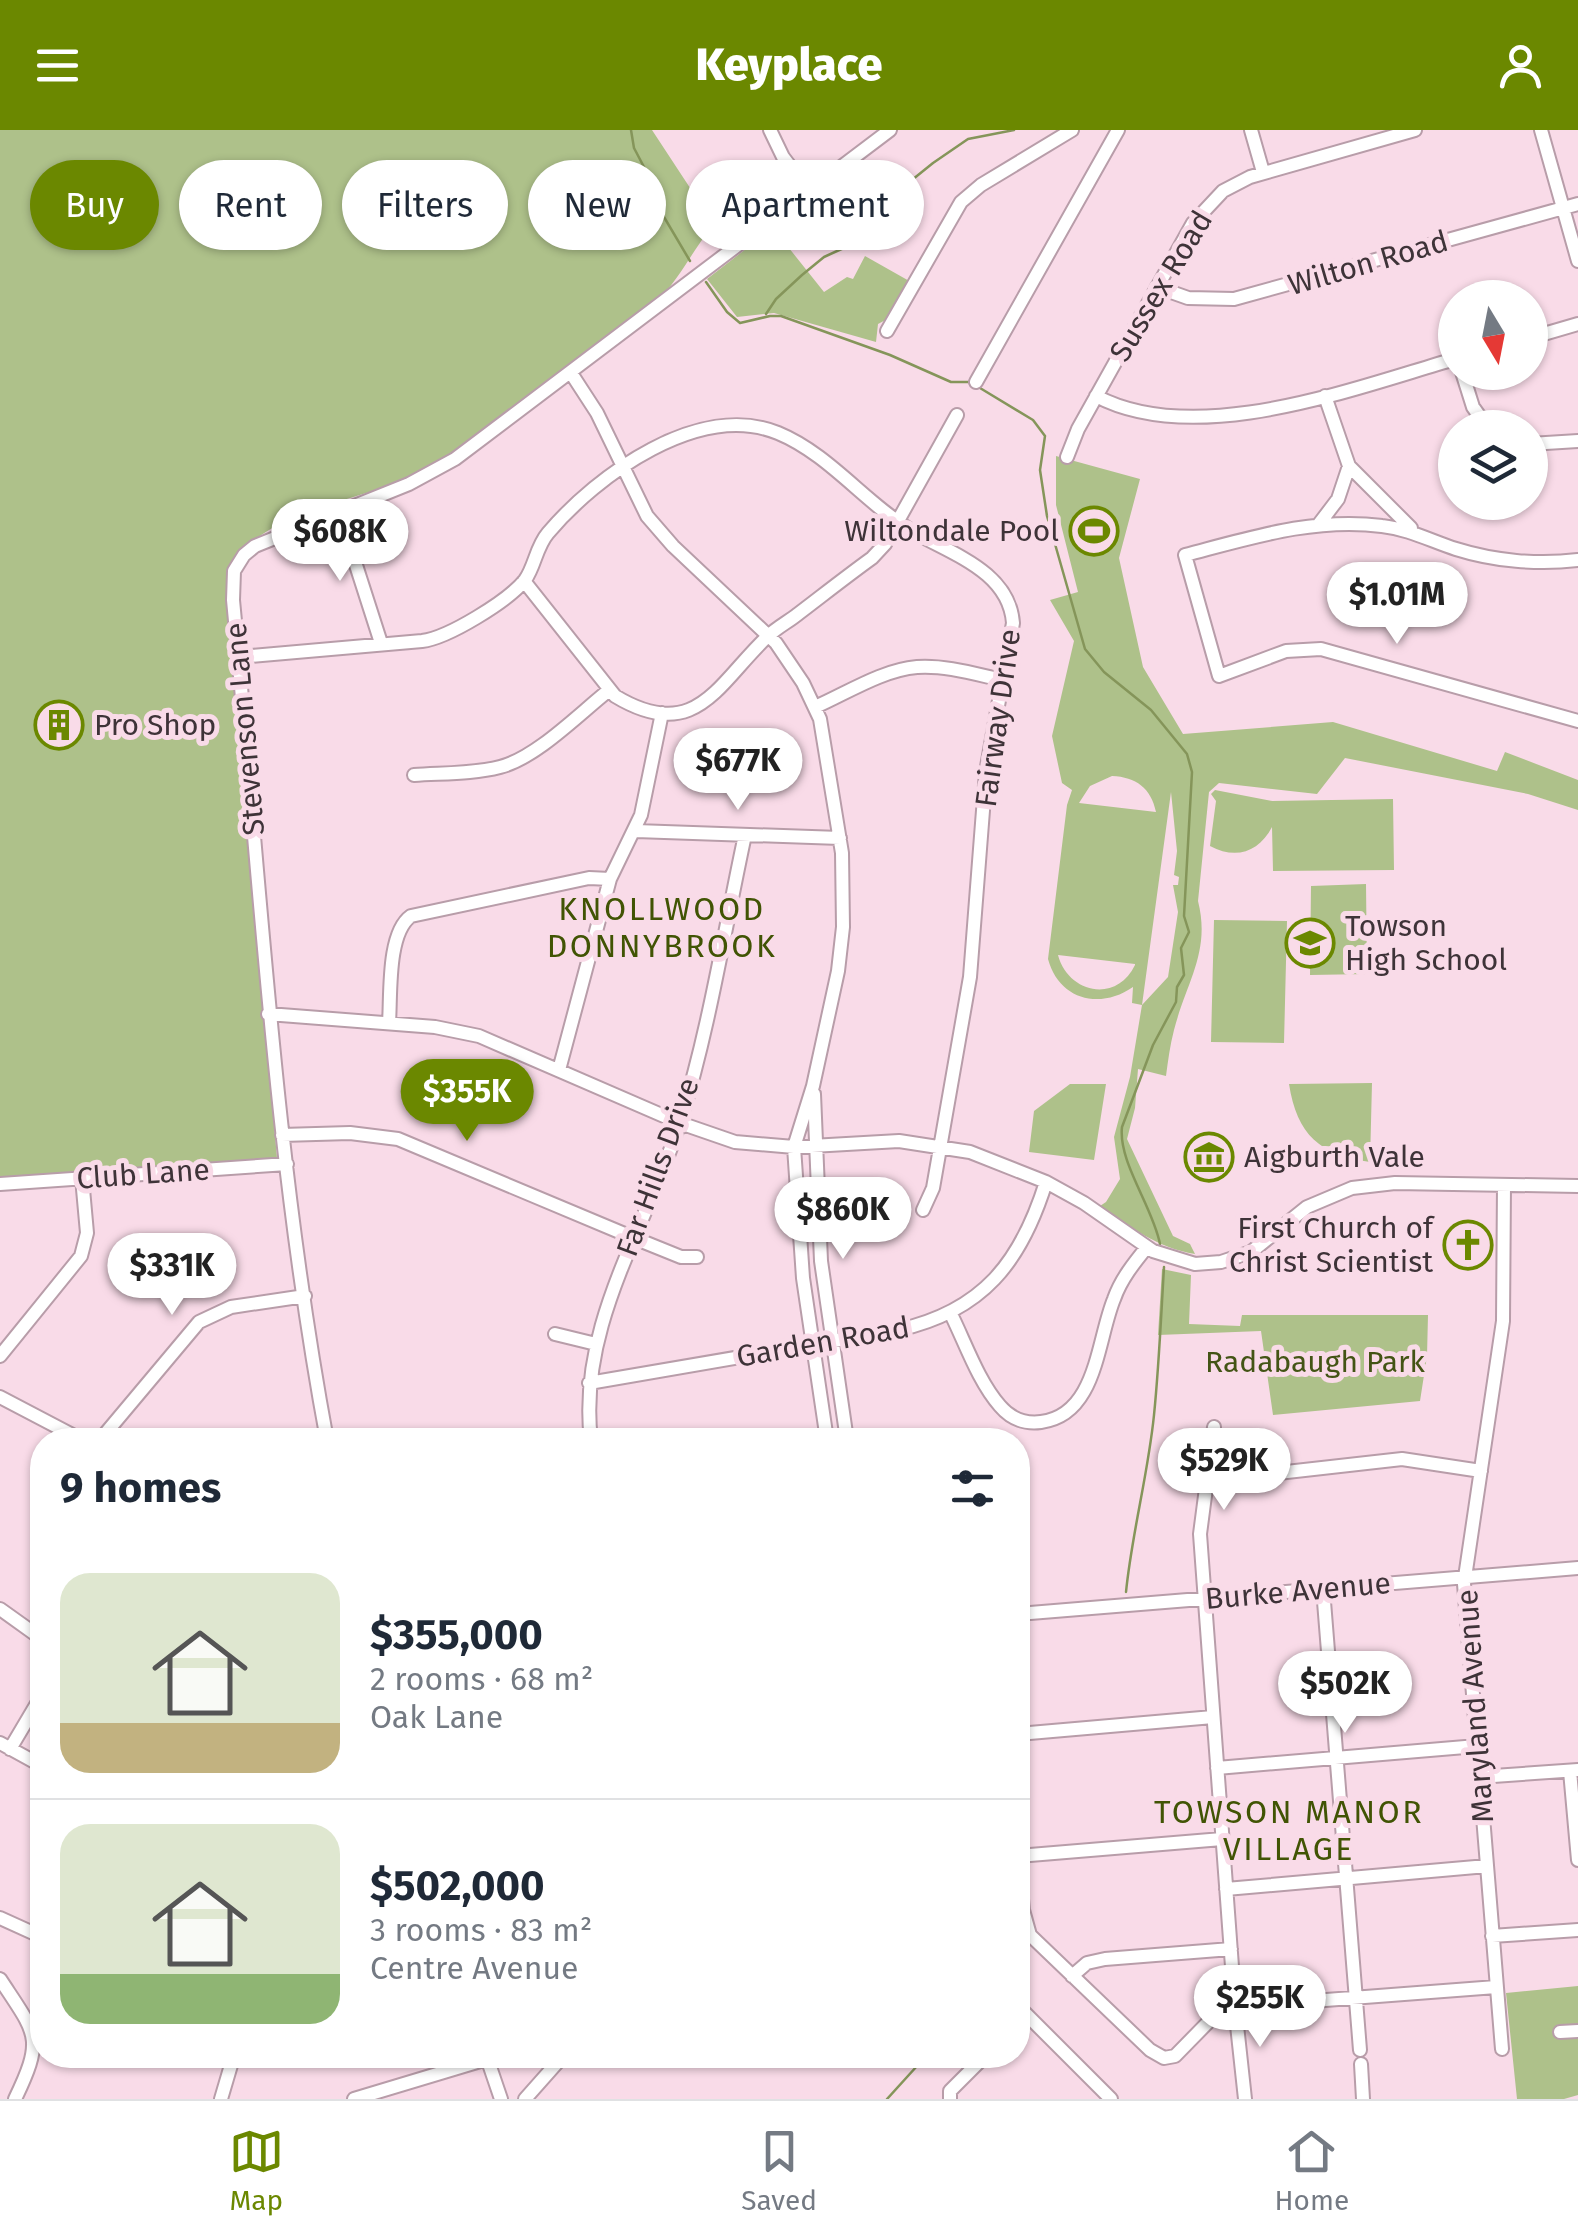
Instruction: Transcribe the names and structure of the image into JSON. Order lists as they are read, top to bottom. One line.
{"streets":{"street":["Wilton Road","Sussex Road","Fairway Drive","Stevenson Lane","Far Hills Drive","Club Lane","Garden Road","Burke Avenue","Maryland Avenue"]},"crossings":[["Wilton Road","Sussex Road"],["Stevenson Lane","Club Lane"],["Far Hills Drive","Garden Road"],["Burke Avenue","Maryland Avenue"]],"districts":["KNOLLWOOD DONNYBROOK","TOWSON MANOR VILLAGE"],"parks":["Radabaugh Park"],"places":{"sports":["Wiltondale Pool"],"building":["Pro Shop"],"school or university":["Towson High School"],"museum":["Aigburth Vale"],"church":["First Church of Christ Scientist"]},"north":"bottom","page":{"header":"Keyplace","chip":["Buy","Rent","Filters","New","Apartment"],"price":["$608K","$1.01M","$677K","$355K","$860K","$331K","$529K","$502K","$255K"],"heading":"9 homes","list":[{"name":"$355,000","note":"2 rooms · 68 m² · Oak Lane"},{"name":"$502,000","note":"3 rooms · 83 m² · Centre Avenue"}],"tabs":["Map","Saved","Home"]}}
